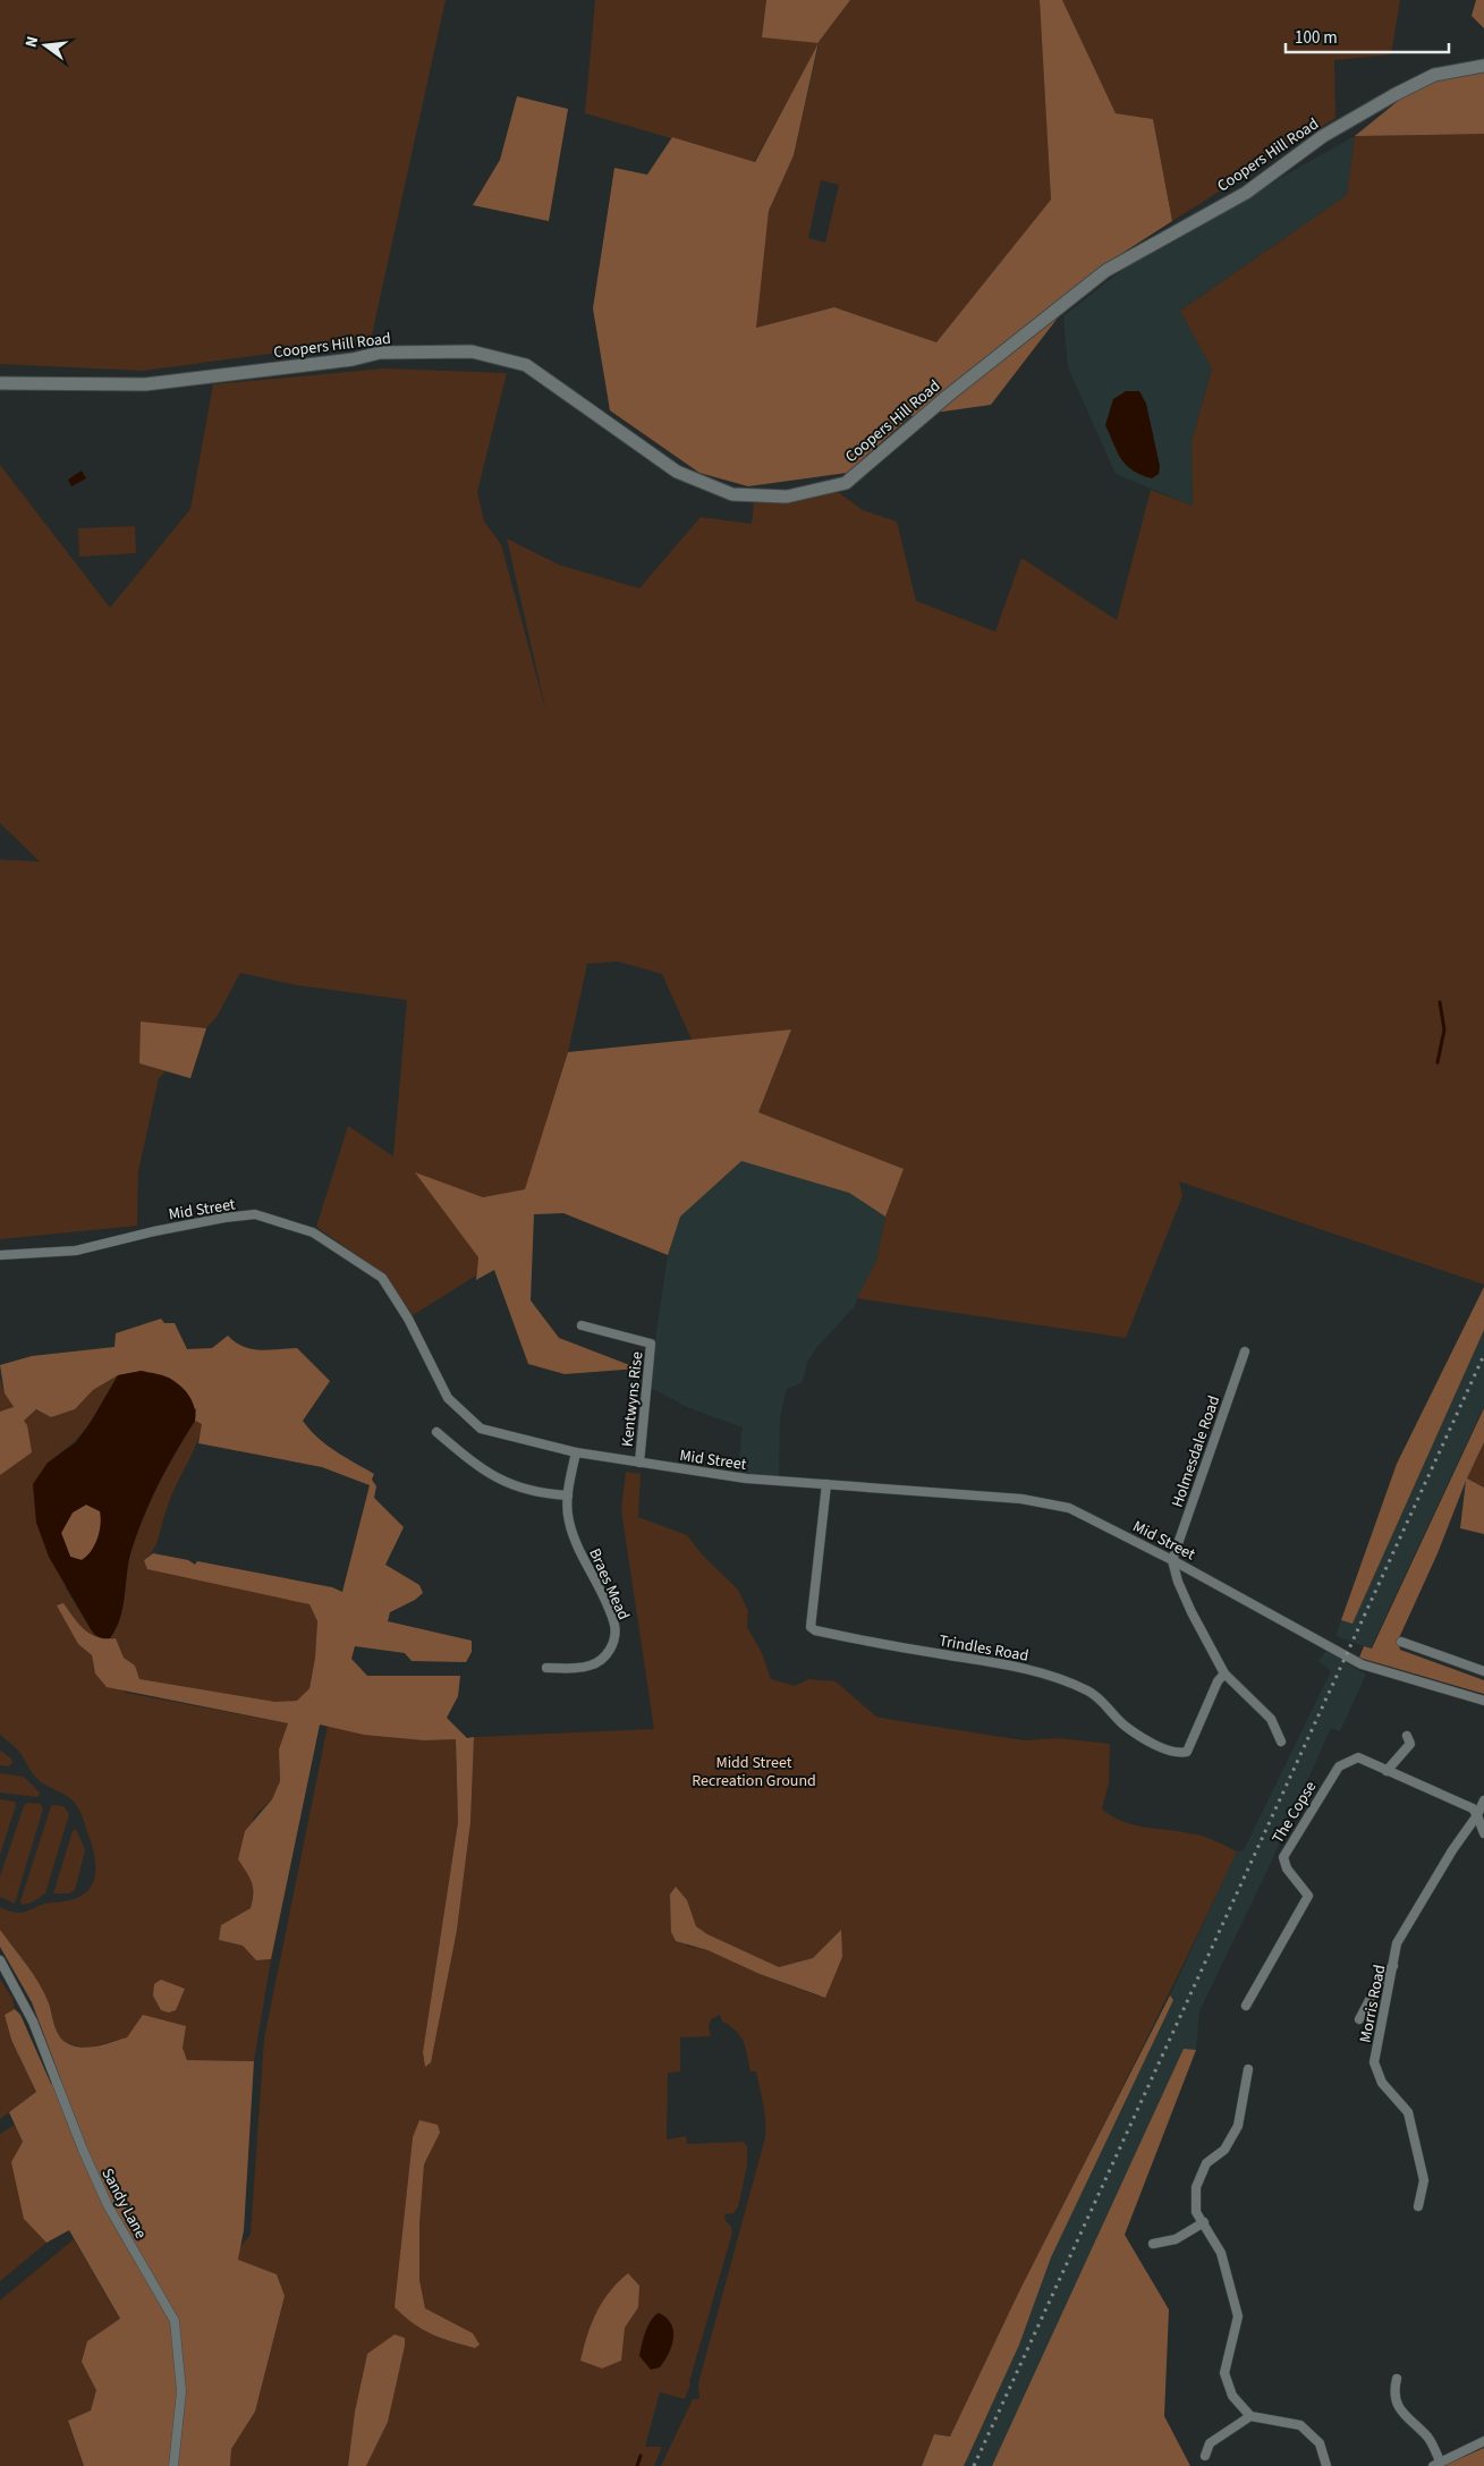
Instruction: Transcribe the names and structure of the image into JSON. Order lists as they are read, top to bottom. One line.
{"streets":{"street":["Coopers Hill Road","Mid Street","Kentwyns Rise","Holmesdale Road","Braes Mead","Trindles Road","The Copse","Morris Road","Sandy Lane"]},"crossings":[["Mid Street","Kentwyns Rise"],["Mid Street","Holmesdale Road"],["Mid Street","Braes Mead"],["Mid Street","Trindles Road"]],"parks":["Midd Street Recreation Ground"],"scale_bar":"100 m","north":"left"}
